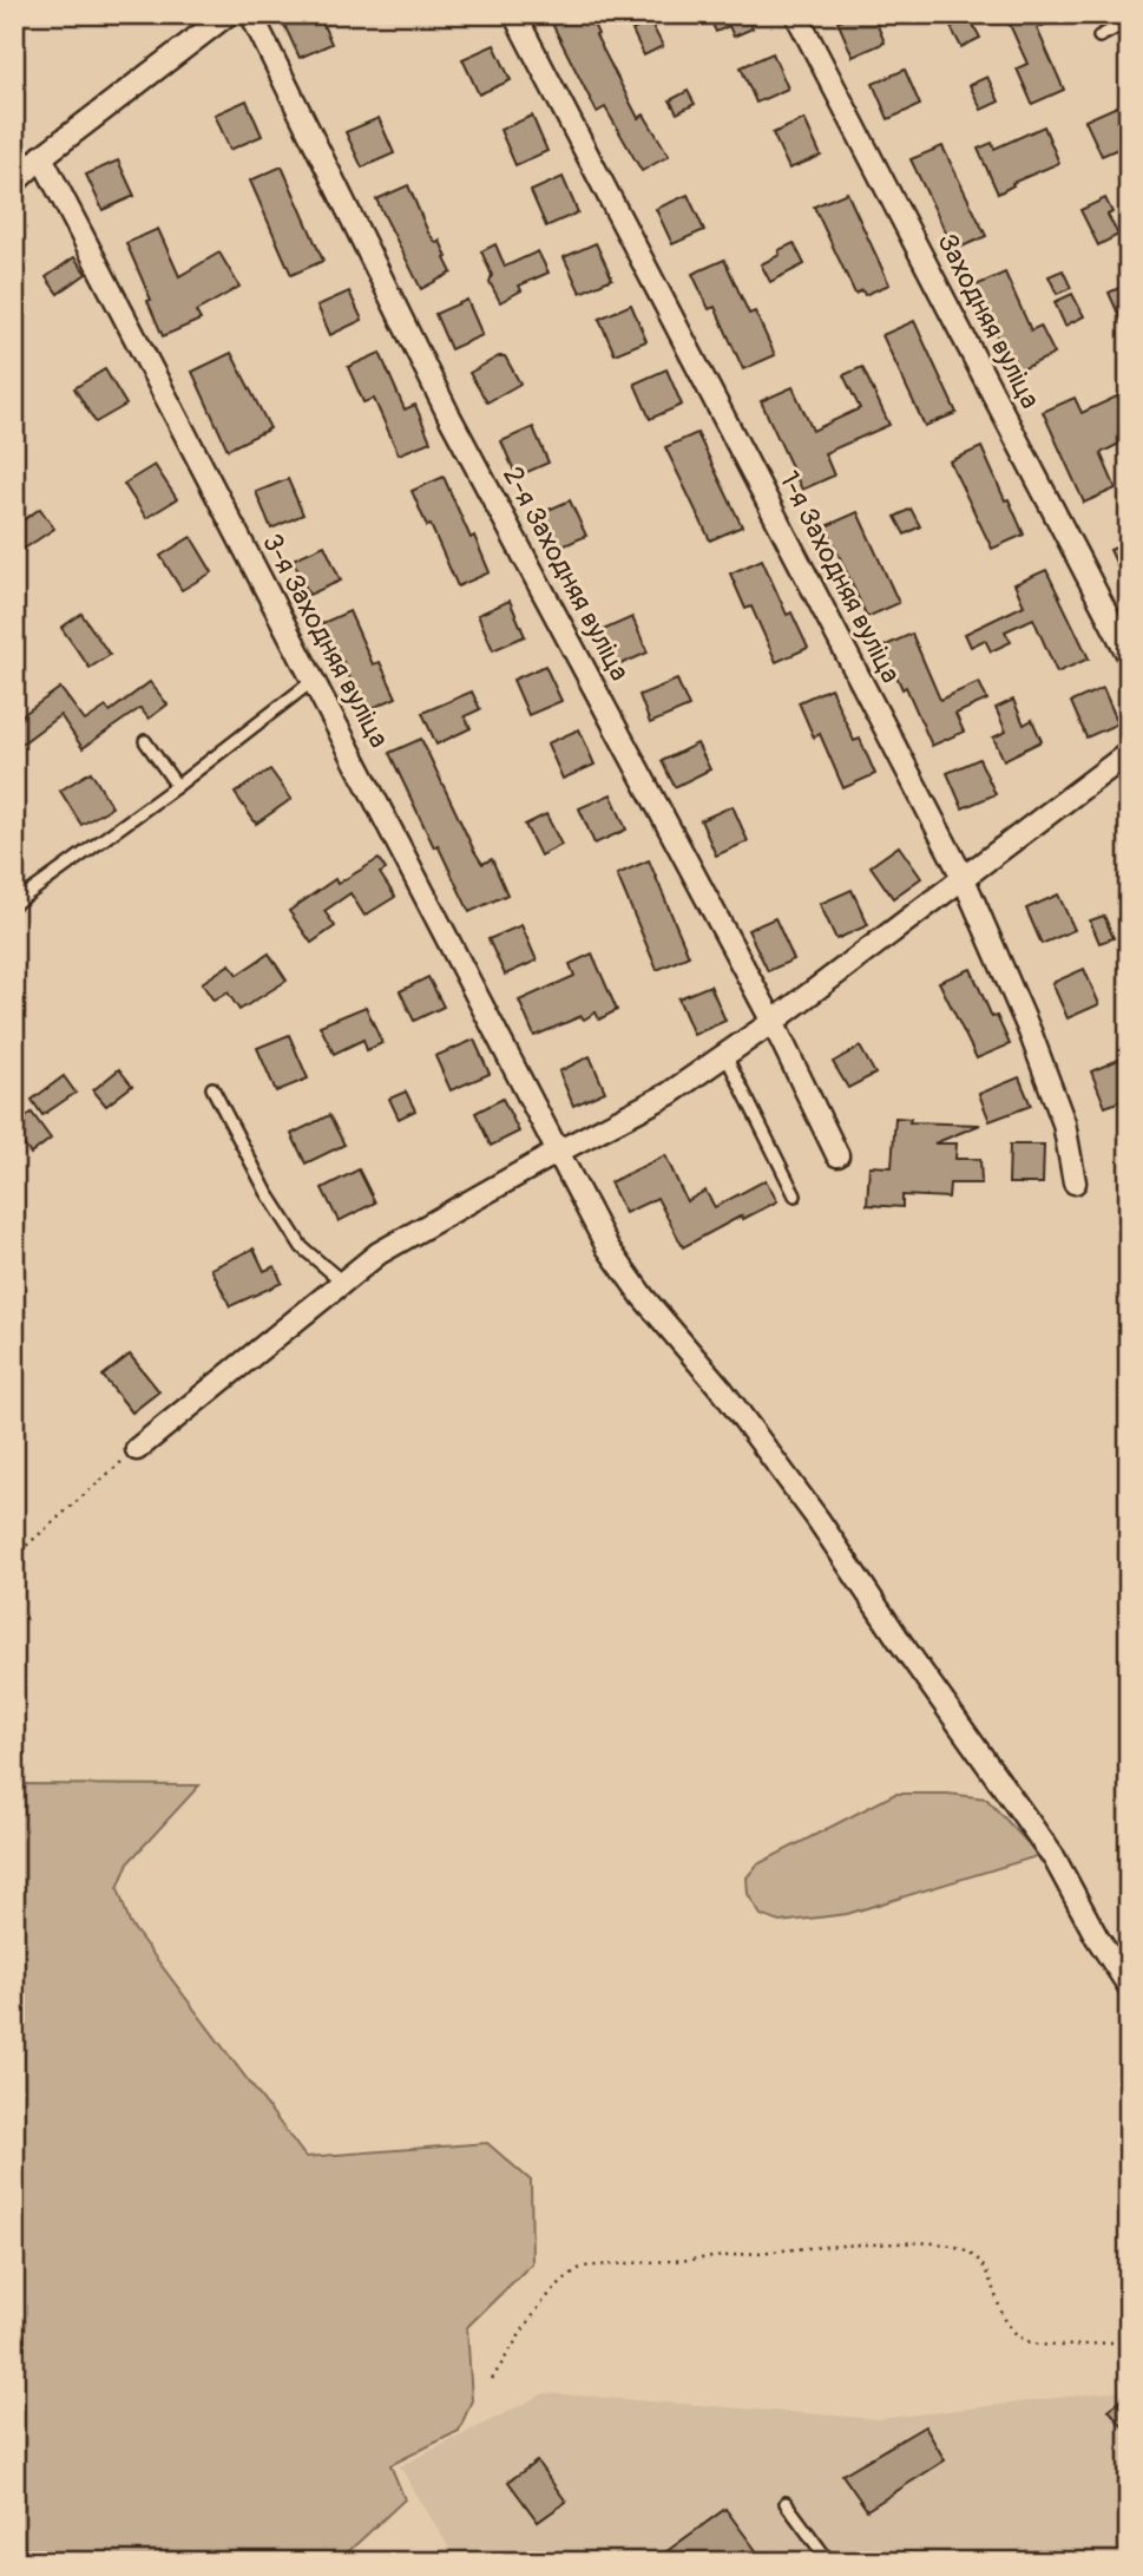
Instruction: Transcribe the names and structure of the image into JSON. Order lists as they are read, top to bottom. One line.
{"streets":{"street":["Заходняя вуліца","2-я Заходняя вуліца","1-я Заходняя вуліца","3-я Заходняя вуліца"]}}
